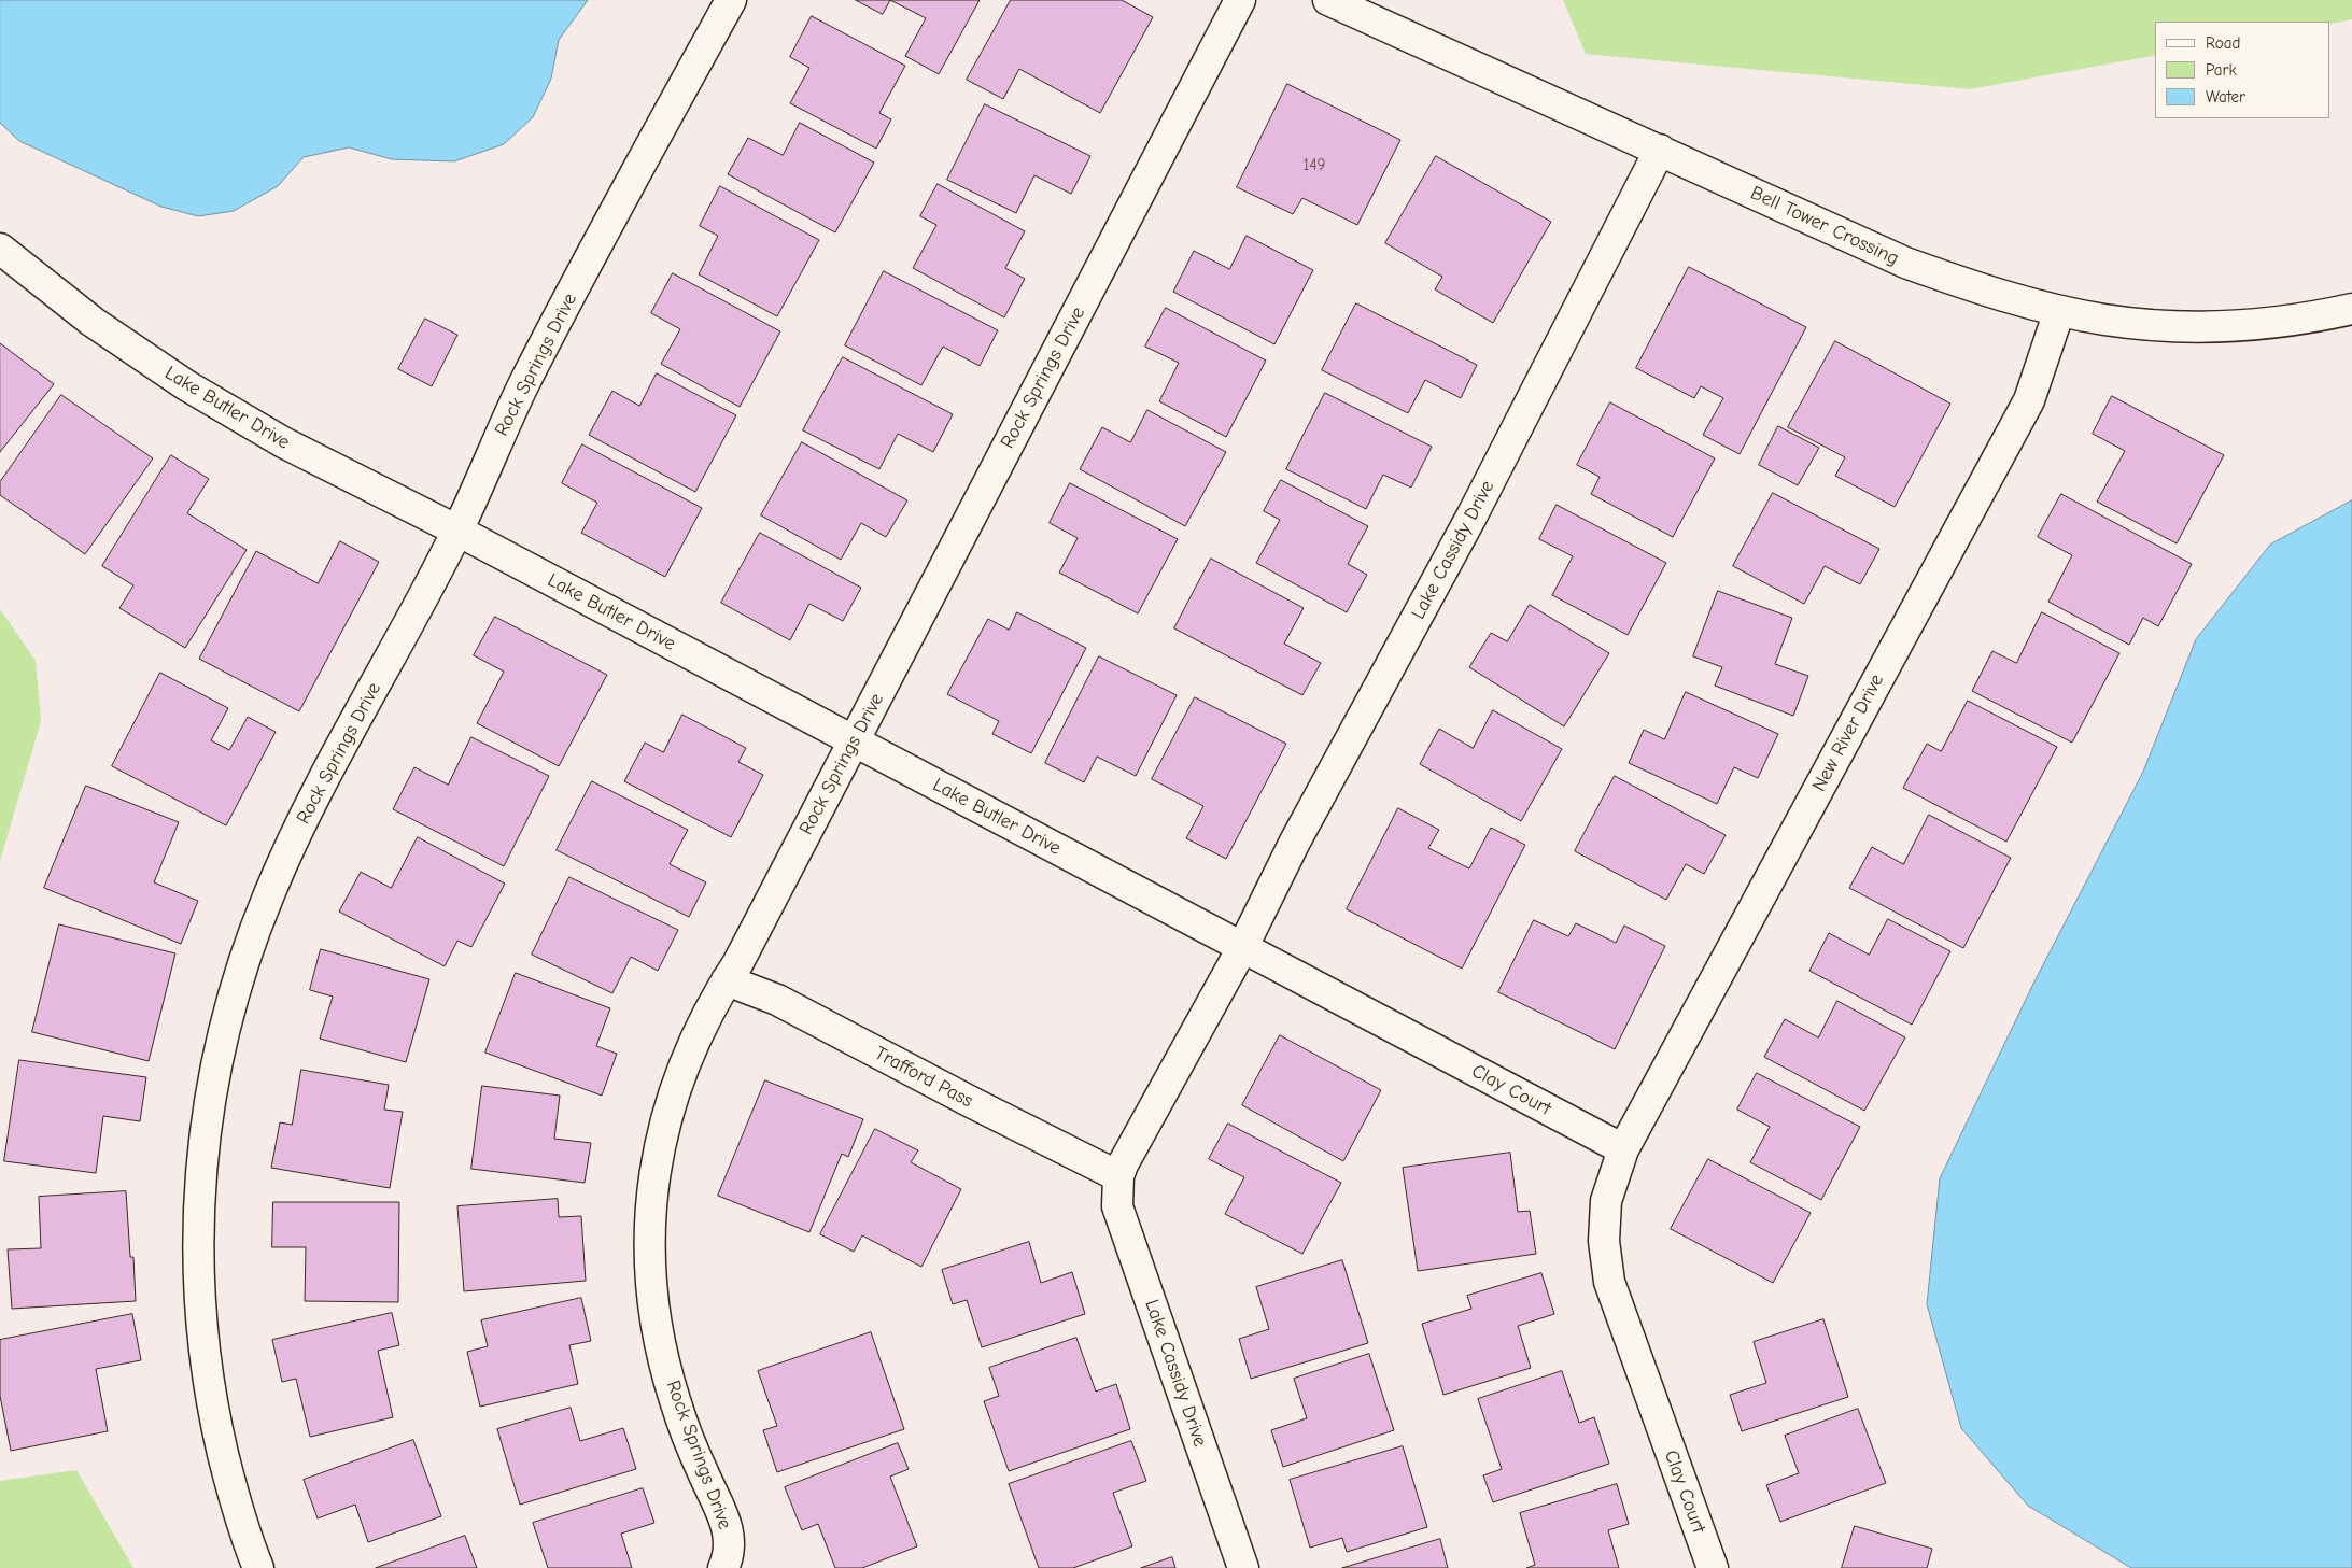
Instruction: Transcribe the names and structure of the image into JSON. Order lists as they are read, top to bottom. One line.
{"streets":{"street":["Bell Tower Crossing","Rock Springs Drive","Lake Butler Drive","Lake Cassidy Drive","New River Drive","Trafford Pass","Clay Court"]},"crossings":[["Bell Tower Crossing","Lake Cassidy Drive"],["Bell Tower Crossing","New River Drive"],["Rock Springs Drive","Lake Butler Drive"],["Rock Springs Drive","Trafford Pass"],["Lake Butler Drive","Lake Cassidy Drive"],["Lake Butler Drive","Clay Court"],["Lake Cassidy Drive","Trafford Pass"],["Lake Cassidy Drive","Clay Court"],["New River Drive","Clay Court"]],"house_numbers":["149"],"legend":["Road","Park","Water"]}
